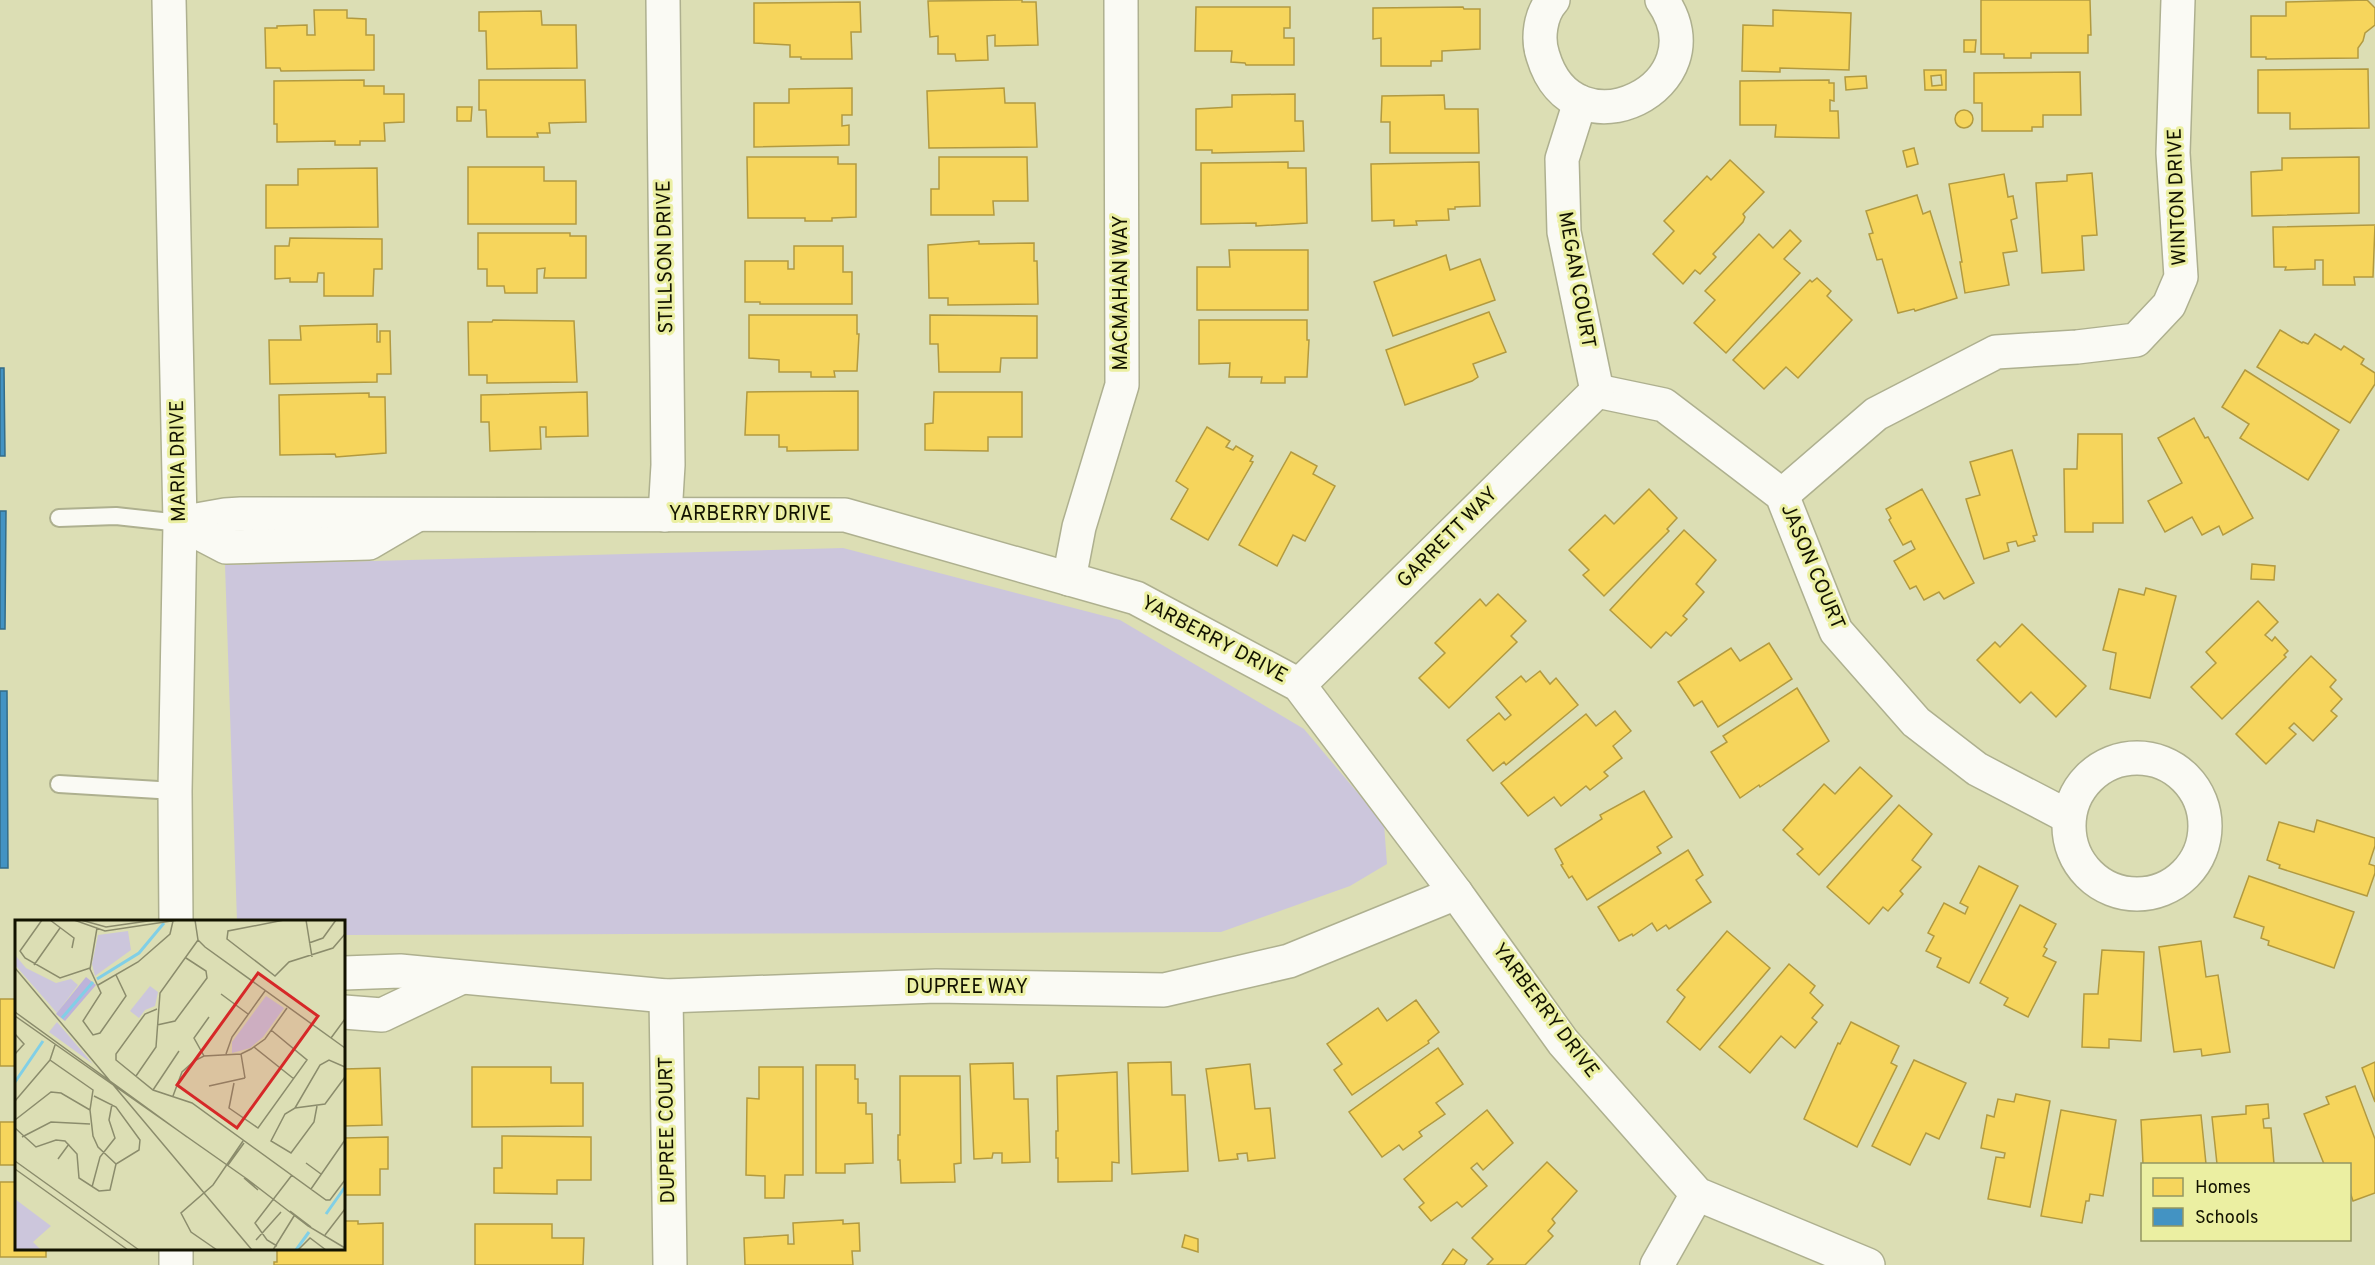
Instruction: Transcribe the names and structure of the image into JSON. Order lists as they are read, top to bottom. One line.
{"streets":{"street":["WINTON DRIVE","STILLSON DRIVE","MEGAN COURT","MACMAHAN WAY","MARIA DRIVE","YARBERRY DRIVE","GARRETT WAY","JASON COURT","DUPREE WAY","DUPREE COURT"]},"crossings":[["WINTON DRIVE","JASON COURT"],["STILLSON DRIVE","YARBERRY DRIVE"],["MEGAN COURT","GARRETT WAY"],["MEGAN COURT","JASON COURT"],["MACMAHAN WAY","YARBERRY DRIVE"],["MARIA DRIVE","YARBERRY DRIVE"],["YARBERRY DRIVE","GARRETT WAY"],["YARBERRY DRIVE","DUPREE WAY"],["GARRETT WAY","JASON COURT"],["DUPREE WAY","DUPREE COURT"]],"legend":["Homes","Schools"]}
